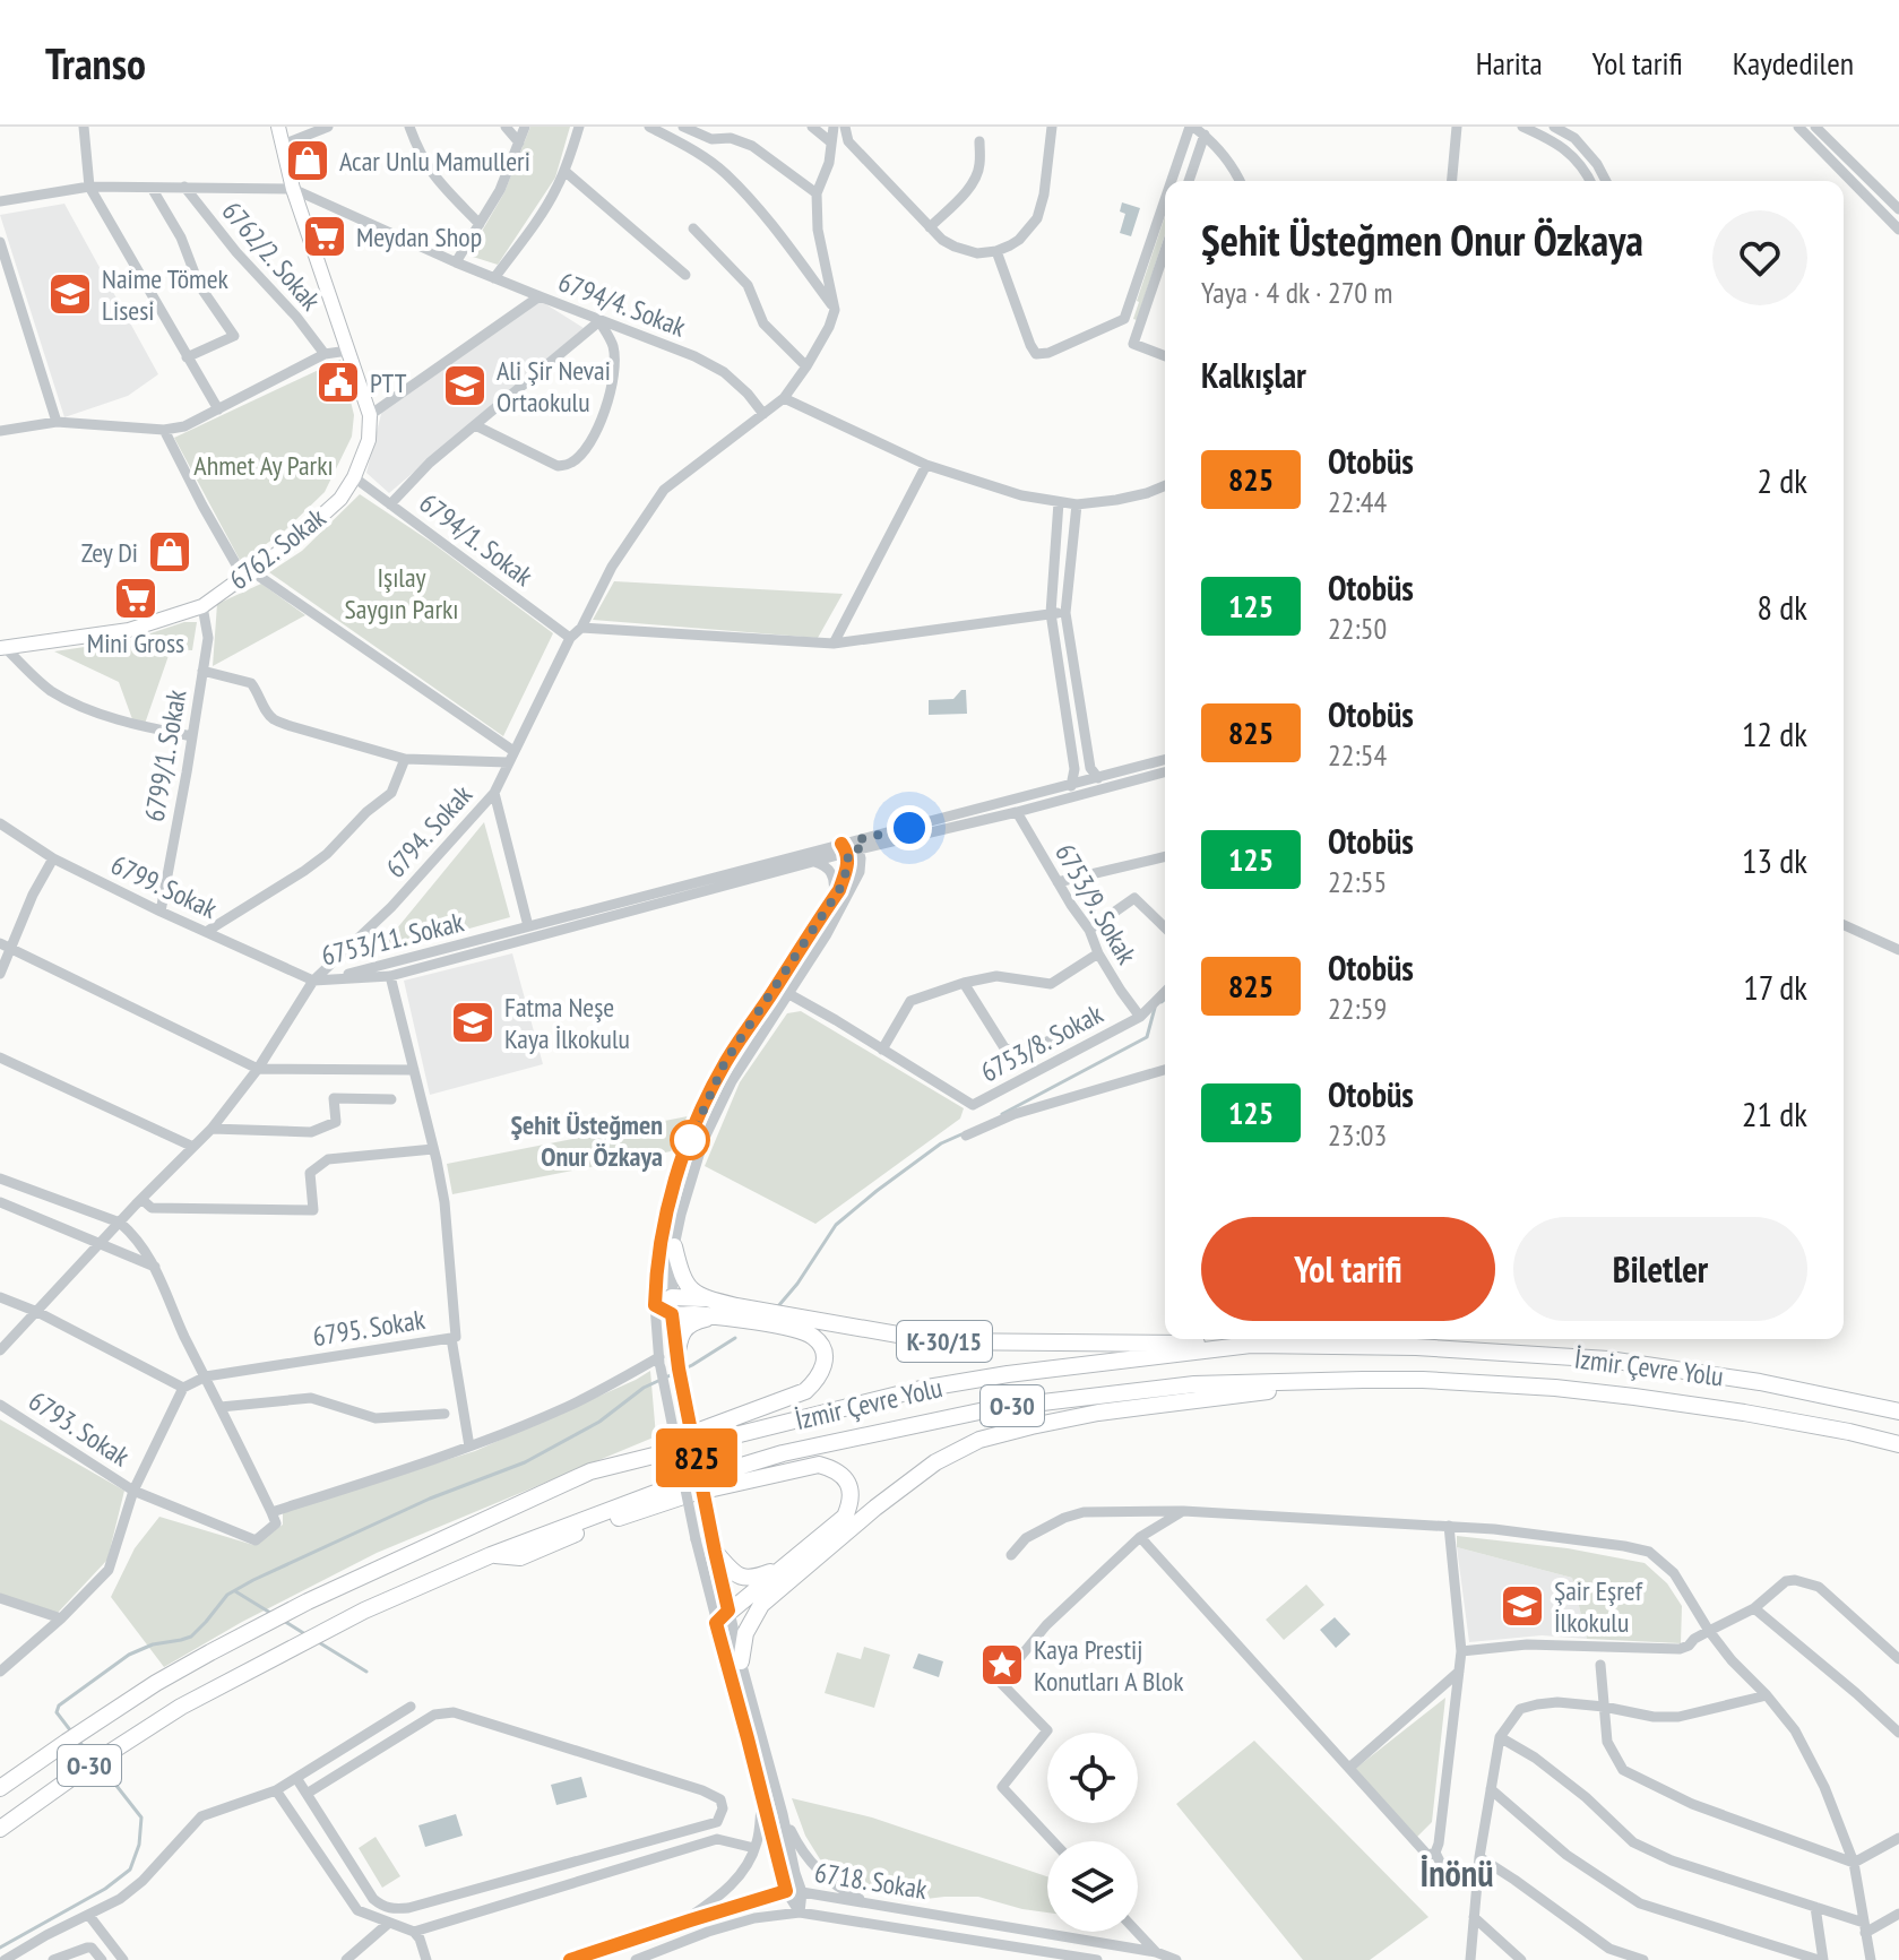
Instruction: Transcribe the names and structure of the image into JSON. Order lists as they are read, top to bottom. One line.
{"streets":{"highway":["K-30/15","İzmir Çevre Yolu","O-30"],"main road":["6762. Sokak"],"street":["6762/2. Sokak","6794/4. Sokak","6794/1. Sokak","6799/1. Sokak","6794. Sokak","6799. Sokak","6753/9. Sokak","6753/11. Sokak","6753/8. Sokak","6795. Sokak","6793. Sokak","6718. Sokak"]},"crossings":[["6794/4. Sokak","6762. Sokak"],["6794/4. Sokak","6794. Sokak"],["6794/1. Sokak","6762. Sokak"],["6794/1. Sokak","6794. Sokak"],["6762. Sokak","6799/1. Sokak"],["6799/1. Sokak","6799. Sokak"],["6794. Sokak","6799. Sokak"],["6794. Sokak","6753/11. Sokak"],["6799. Sokak","6753/11. Sokak"],["6753/9. Sokak","6753/11. Sokak"],["6753/9. Sokak","6753/8. Sokak"],["6753/11. Sokak","6795. Sokak"],["K-30/15","İzmir Çevre Yolu"]],"districts":["İnönü"],"parks":["Ahmet Ay Parkı","Işılay Saygın Parkı"],"places":{"shop":["Acar Unlu Mamulleri","Zey Di"],"supermarket":["Meydan Shop","Mini Gross"],"school or university":["Naime Tömek Lisesi","Ali Şir Nevai Ortaokulu","Fatma Neşe Kaya İlkokulu","Şair Eşref İlkokulu"],"public building":["PTT"],"other":["Şehit Üsteğmen Onur Özkaya"],"place":["Kaya Prestij Konutları A Blok"]},"lines":["bus line 825"],"page":{"header":"Transo","nav":["Harita","Yol tarifi","Kaydedilen"],"on_map":"825","heading":[["Şehit Üsteğmen Onur Özkaya","Yaya · 4 dk · 270 m"],"Kalkışlar"],"list":[{"mark":"825","name":"Otobüs","note":"22:44","value":"2 dk"},{"mark":"125","name":"Otobüs","note":"22:50","value":"8 dk"},{"mark":"825","name":"Otobüs","note":"22:54","value":"12 dk"},{"mark":"125","name":"Otobüs","note":"22:55","value":"13 dk"},{"mark":"825","name":"Otobüs","note":"22:59","value":"17 dk"},{"mark":"125","name":"Otobüs","note":"23:03","value":"21 dk"}],"buttons":["Yol tarifi","Biletler"]}}
